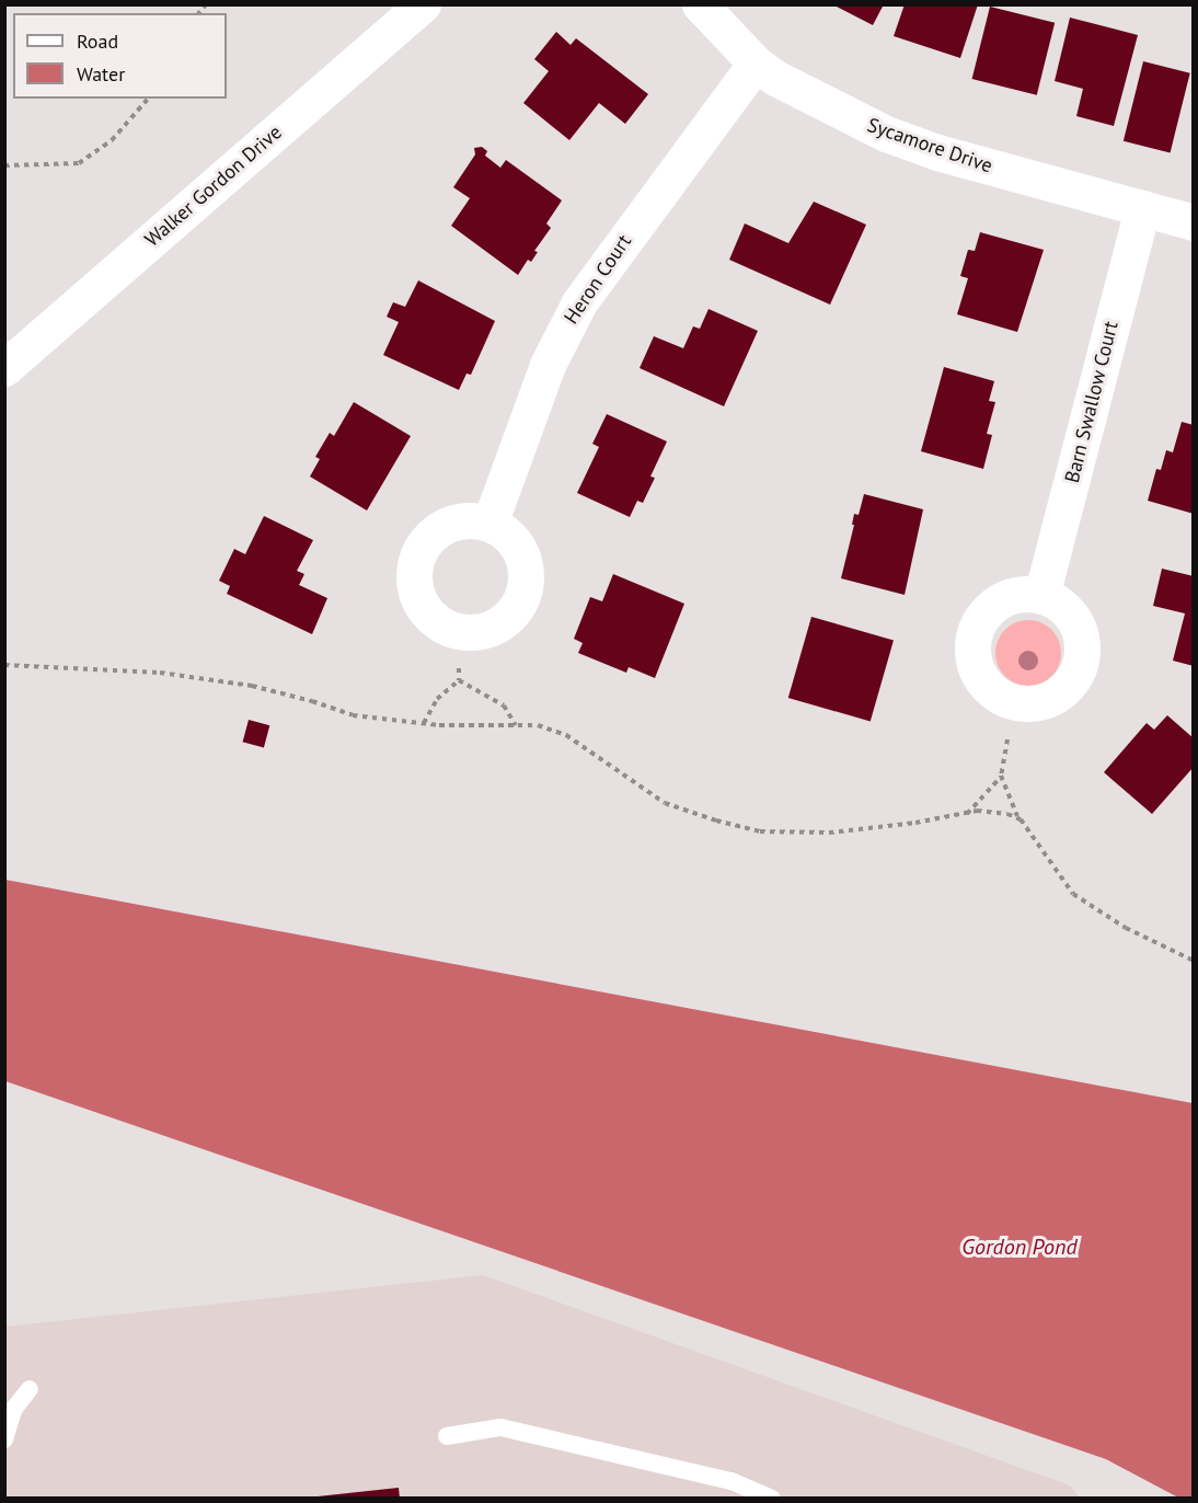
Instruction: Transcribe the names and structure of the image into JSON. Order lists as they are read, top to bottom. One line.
{"streets":{"street":["Sycamore Drive","Walker Gordon Drive","Heron Court","Barn Swallow Court"]},"crossings":[["Sycamore Drive","Heron Court"],["Sycamore Drive","Barn Swallow Court"]],"water":["Gordon Pond"],"legend":["Road","Water"]}
